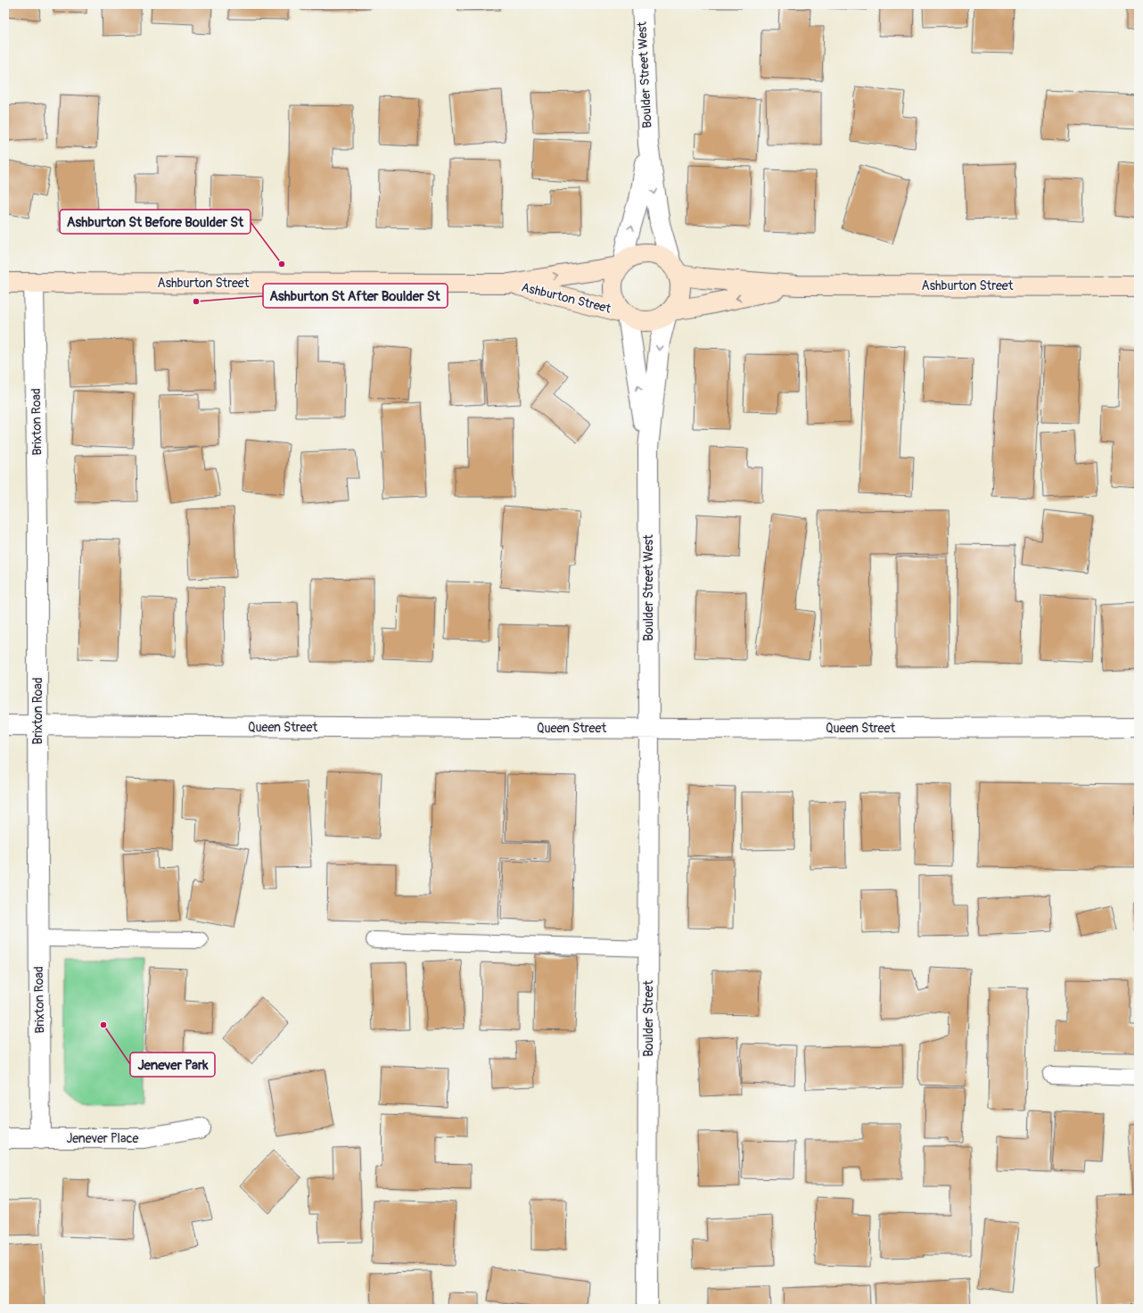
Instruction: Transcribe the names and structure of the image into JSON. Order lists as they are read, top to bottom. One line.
{"streets":{"street":["Boulder Street West","Ashburton Street","Brixton Road","Queen Street","Boulder Street","Jenever Place"]},"crossings":[["Boulder Street West","Ashburton Street"],["Boulder Street West","Queen Street"],["Boulder Street West","Boulder Street"],["Ashburton Street","Brixton Road"],["Brixton Road","Queen Street"],["Brixton Road","Jenever Place"],["Queen Street","Boulder Street"]],"places":["Ashburton St Before Boulder St","Ashburton St After Boulder St","Jenever Park"]}
